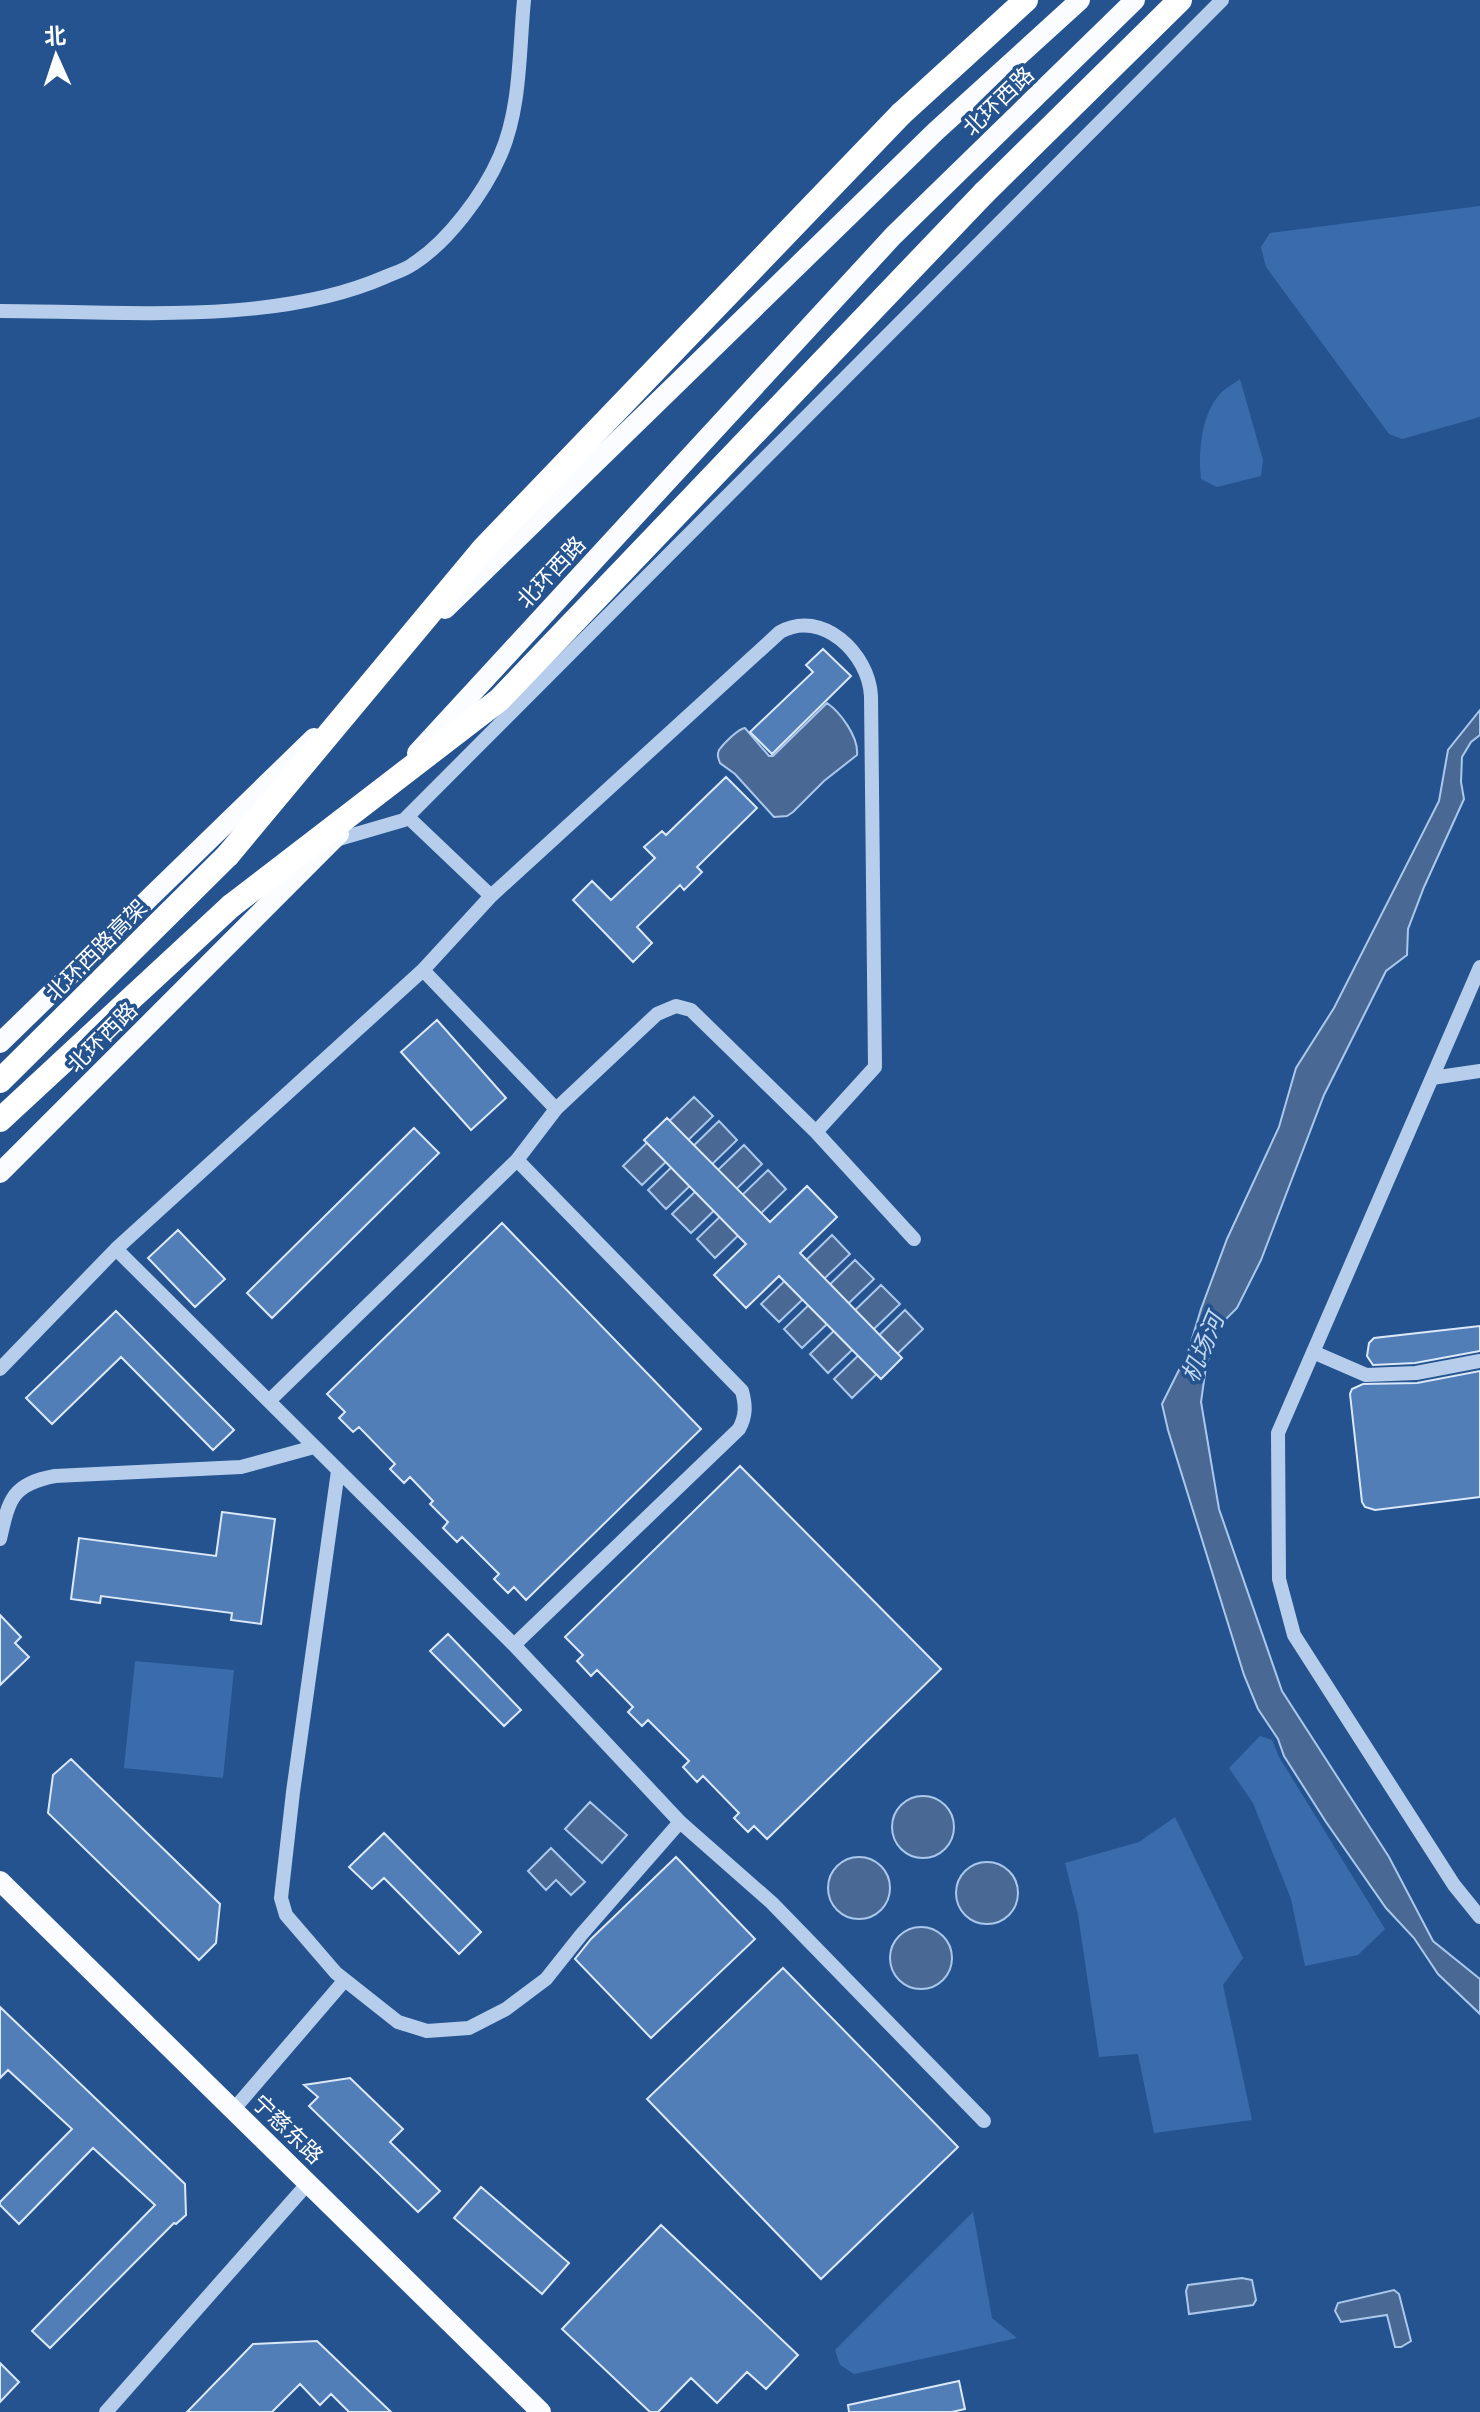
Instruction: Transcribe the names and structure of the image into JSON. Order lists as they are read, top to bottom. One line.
{"streets":{"highway":["北环西路高架"],"main road":["北环西路","宁慈东路"]},"water":["机场河"],"north":"top"}
